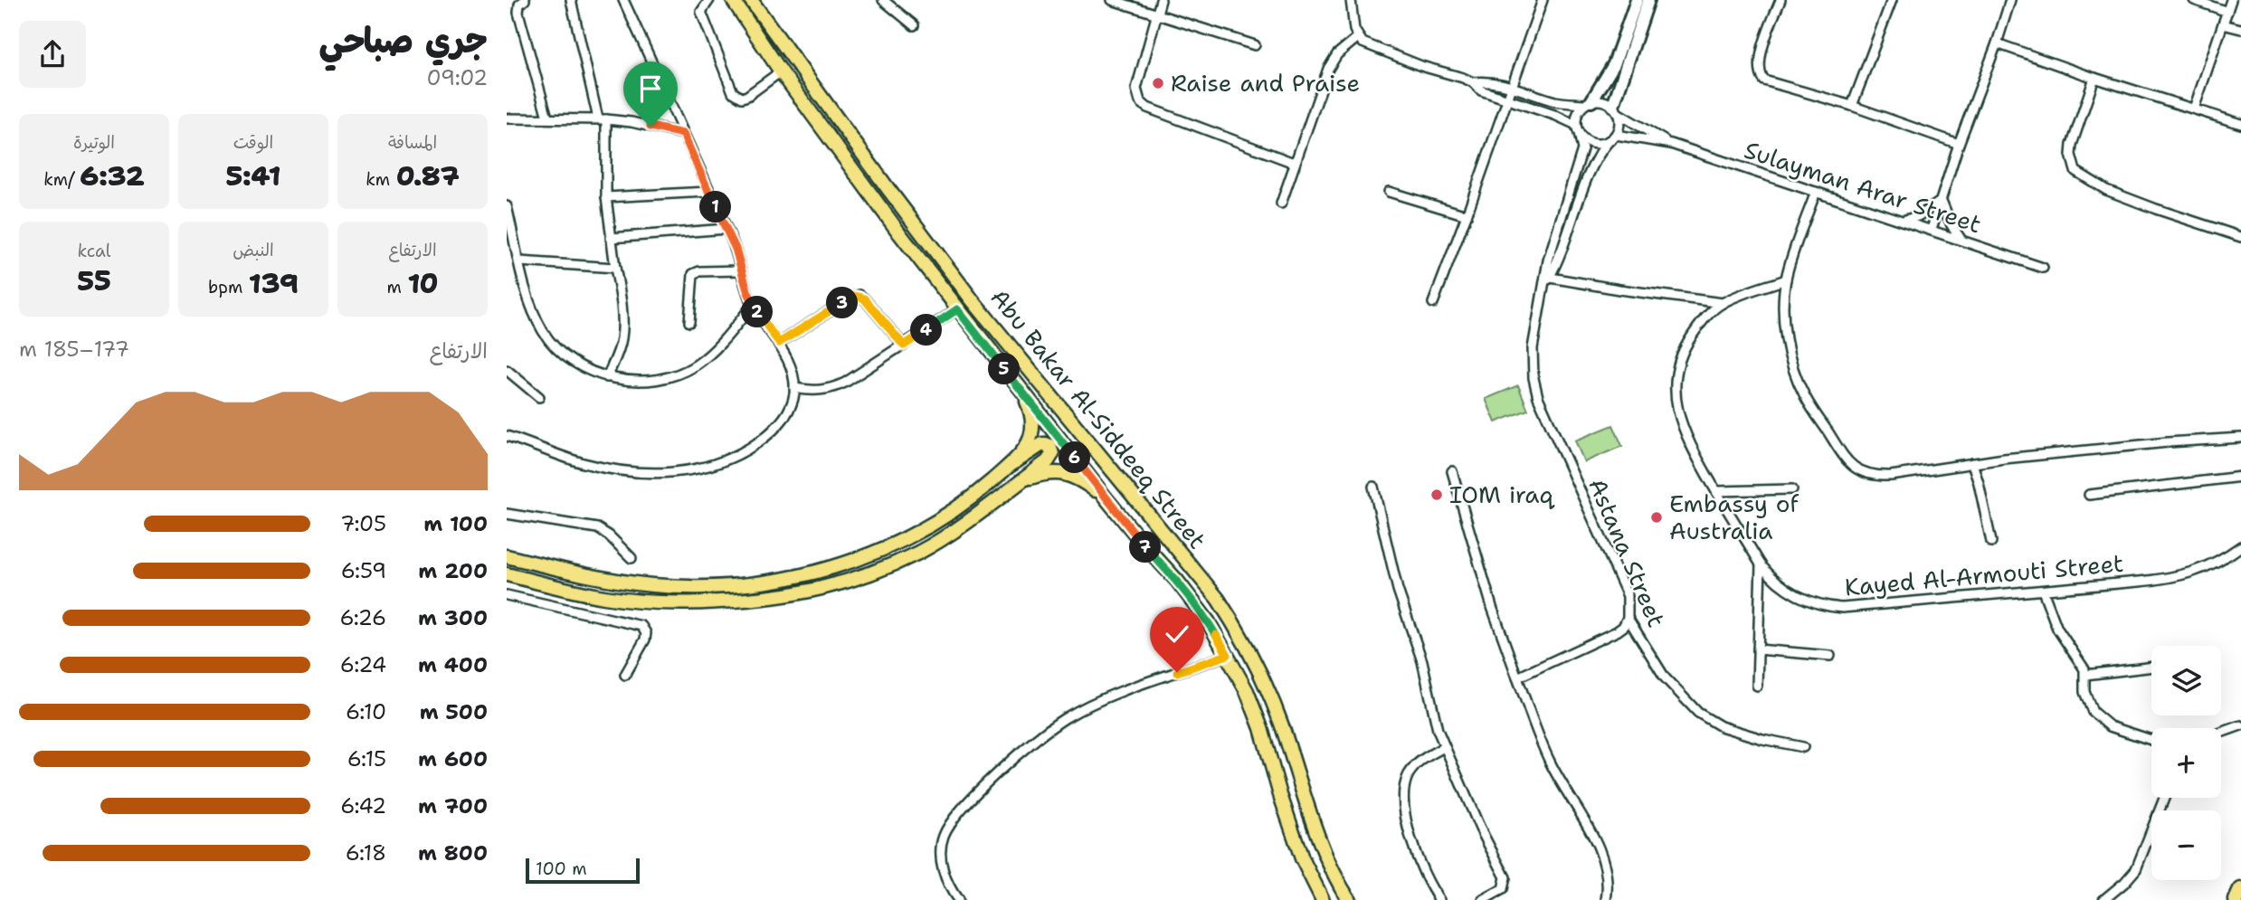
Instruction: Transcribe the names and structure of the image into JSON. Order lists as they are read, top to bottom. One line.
{"streets":{"main road":["Abu Bakar Al-Siddeeq Street"],"street":["Sulayman Arar Street","Astana Street","Kayed Al-Armouti Street"]},"crossings":[["Sulayman Arar Street","Astana Street"]],"places":["Raise and Praise","IOM iraq","Embassy of Australia"],"scale_bar":"100 m","page":{"heading":["جري صباحي","09:02"],"stats":[["المسافة","0.87 km"],["الوقت","5:41"],["الوتيرة","6:32 /km"],["الارتفاع","10 m"],["النبض","139 bpm"],["kcal","55"]],"pins":["1","3","2","4","5","6","7"],"chart":["الارتفاع","177–185 m"],"list":[{"name":"100 m","note":"7:05"},{"name":"200 m","note":"6:59"},{"name":"300 m","note":"6:26"},{"name":"400 m","note":"6:24"},{"name":"500 m","note":"6:10"},{"name":"600 m","note":"6:15"},{"name":"700 m","note":"6:42"},{"name":"800 m","note":"6:18"}],"map_buttons":["+","−"],"scale":"100 m"}}
